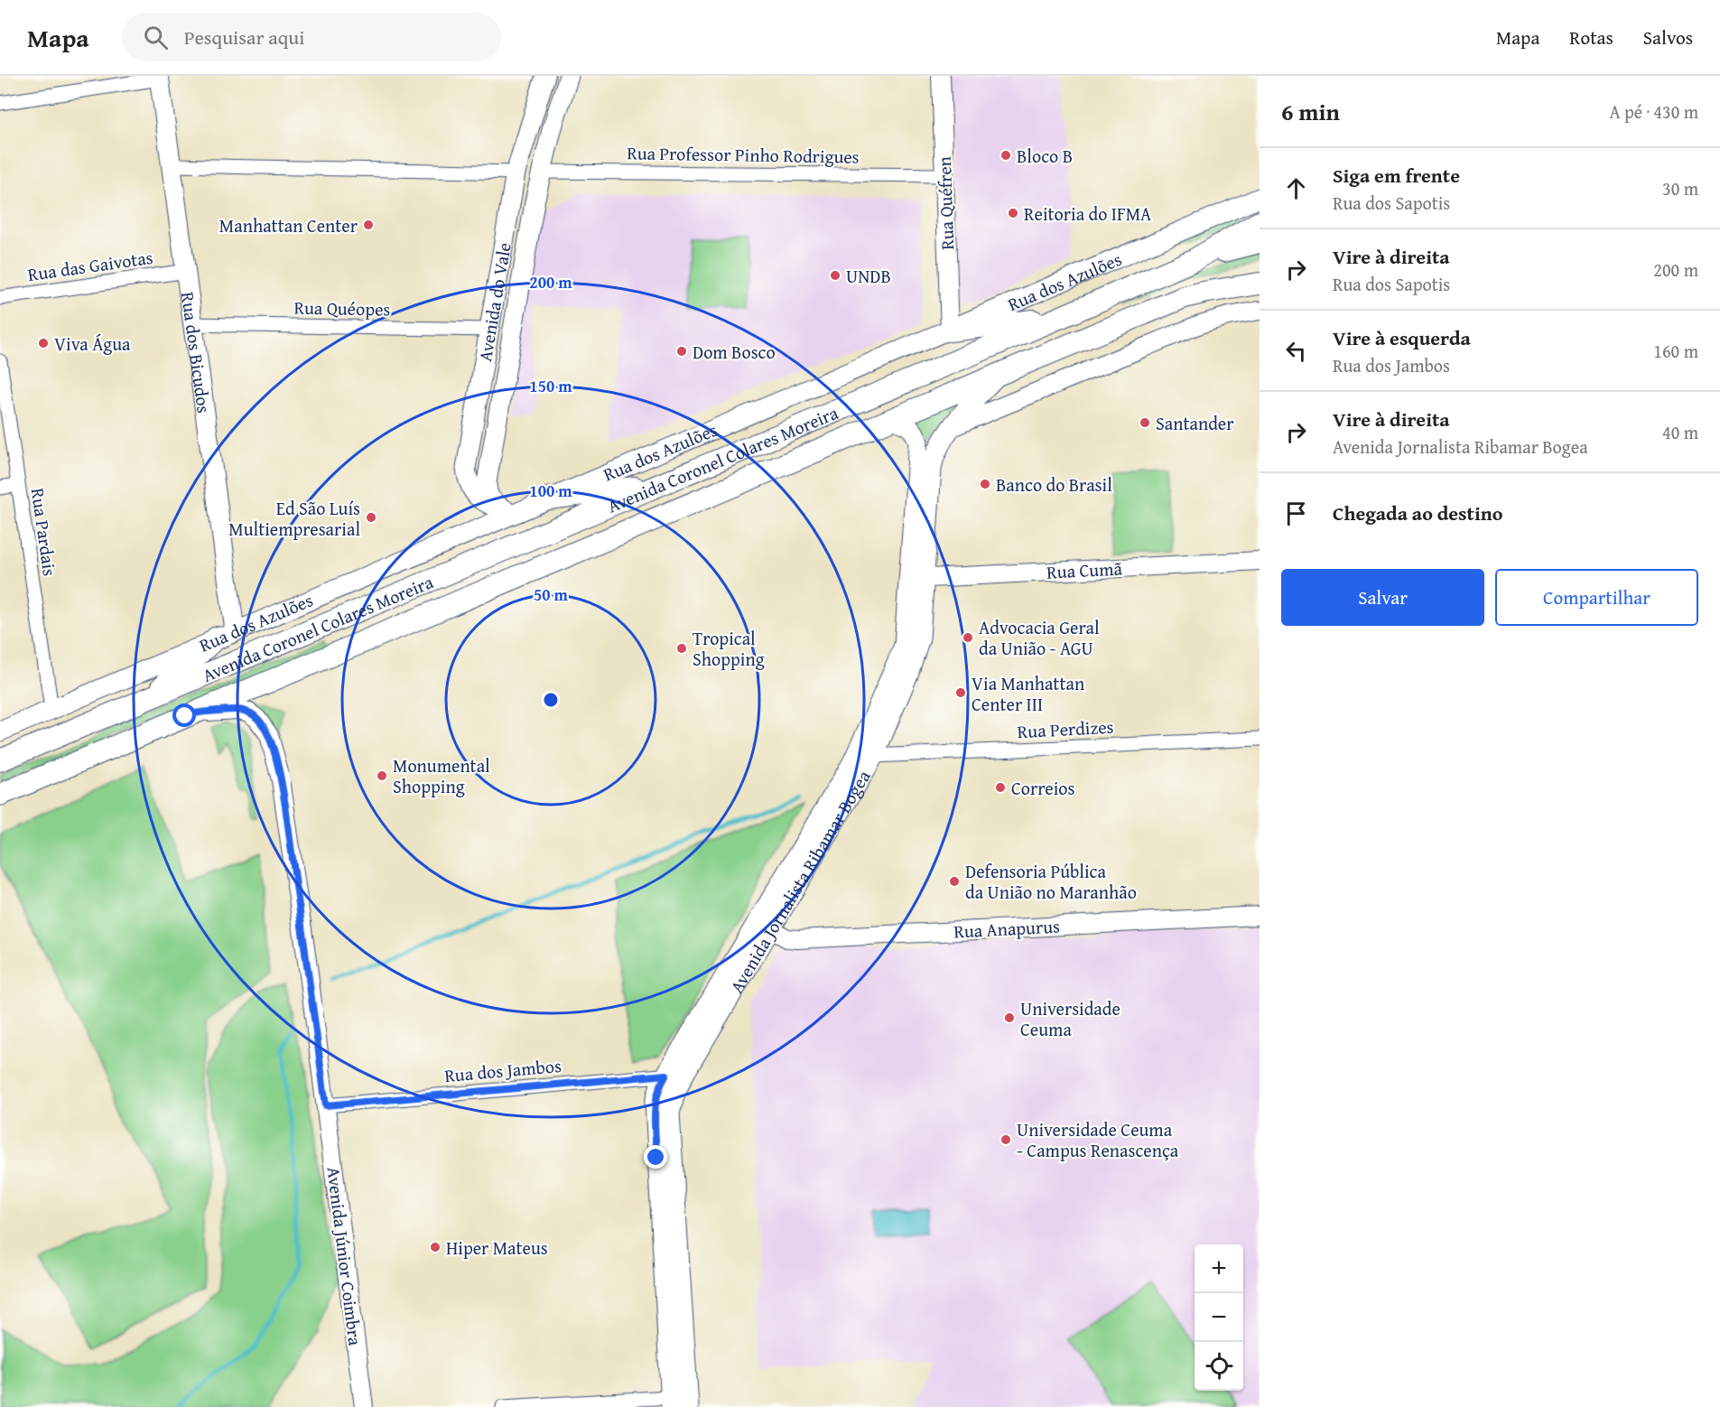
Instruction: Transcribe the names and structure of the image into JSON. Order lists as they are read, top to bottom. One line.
{"streets":{"main road":["Rua dos Azulões","Avenida do Vale","Rua dos Bicudos","Avenida Coronel Colares Moreira","Avenida Jornalista Ribamar Bogea"],"street":["Rua Professor Pinho Rodrigues","Rua Quéfren","Rua das Gaivotas","Rua Quéopes","Rua Pardais","Rua Cumã","Rua Perdizes","Rua Anapurus","Rua dos Jambos","Avenida Júnior Coimbra"]},"crossings":[["Rua Professor Pinho Rodrigues","Rua Quéfren"],["Rua Professor Pinho Rodrigues","Avenida do Vale"],["Rua Quéfren","Rua dos Azulões"],["Rua das Gaivotas","Rua dos Bicudos"],["Rua dos Azulões","Avenida do Vale"],["Rua dos Azulões","Rua dos Bicudos"],["Rua dos Azulões","Rua Pardais"],["Avenida do Vale","Rua Quéopes"],["Rua Quéopes","Rua dos Bicudos"],["Avenida Coronel Colares Moreira","Avenida Jornalista Ribamar Bogea"],["Avenida Coronel Colares Moreira","Avenida Júnior Coimbra"],["Rua Cumã","Avenida Jornalista Ribamar Bogea"],["Rua Perdizes","Avenida Jornalista Ribamar Bogea"],["Avenida Jornalista Ribamar Bogea","Rua Anapurus"],["Avenida Jornalista Ribamar Bogea","Rua dos Jambos"],["Rua dos Jambos","Avenida Júnior Coimbra"]],"places":["Bloco B","Reitoria do IFMA","Manhattan Center","UNDB","Viva Água","Dom Bosco","Santander","Banco do Brasil","Ed São Luís Multiempresarial","Advocacia Geral da União - AGU","Tropical Shopping","Via Manhattan Center III","Monumental Shopping","Correios","Defensoria Pública da União no Maranhão","Universidade Ceuma","Universidade Ceuma - Campus Renascença","Hiper Mateus"],"page":{"header":"Mapa","search":"Pesquisar aqui","nav":["Mapa","Rotas","Salvos"],"heading":["6 min","A pé · 430 m"],"list":[["Siga em frente","Rua dos Sapotis","30 m"],["Vire à direita","Rua dos Sapotis","200 m"],["Vire à esquerda","Rua dos Jambos","160 m"],["Vire à direita","Avenida Jornalista Ribamar Bogea","40 m"],"Chegada ao destino"],"buttons":["Salvar","Compartilhar"],"map_buttons":["+","−"]},"rings":["200 m","150 m","100 m","50 m"]}
